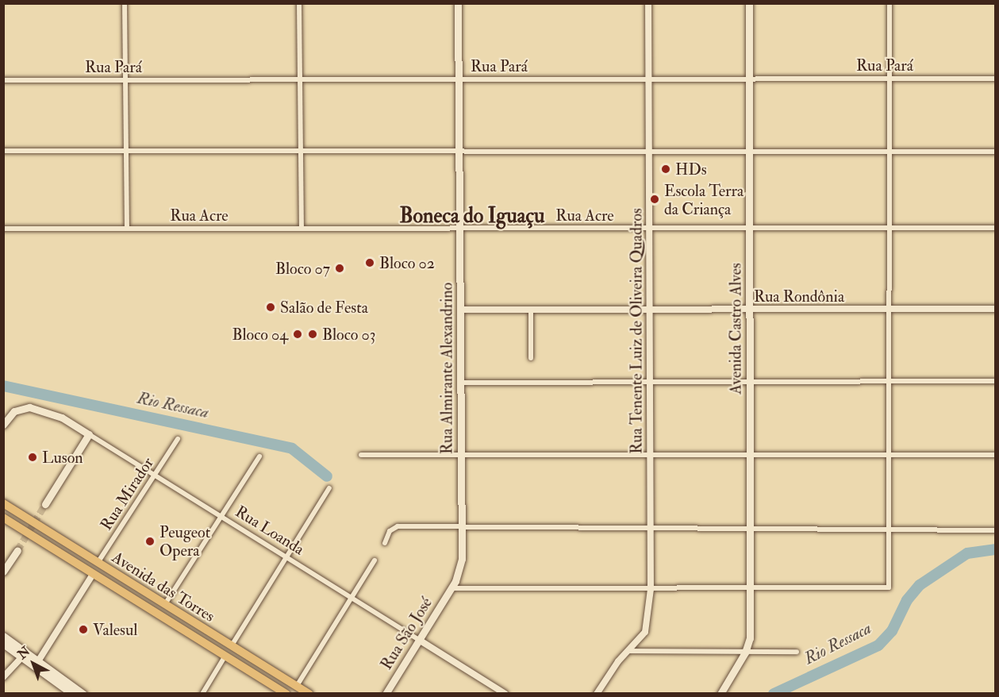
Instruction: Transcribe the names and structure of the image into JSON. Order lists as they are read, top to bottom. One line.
{"streets":{"highway":["Avenida das Torres"],"main road":["Avenida Castro Alves","Rua Almirante Alexandrino","Rua Loanda","Rua São José"],"street":["Rua Pará","Rua Acre","Rua Rondônia","Rua Tenente Luiz de Oliveira Quadros","Rua Mirador"]},"crossings":[["Rua Pará","Avenida Castro Alves"],["Rua Pará","Rua Tenente Luiz de Oliveira Quadros"],["Rua Pará","Rua Almirante Alexandrino"],["Rua Acre","Avenida Castro Alves"],["Rua Acre","Rua Tenente Luiz de Oliveira Quadros"],["Rua Acre","Rua Almirante Alexandrino"],["Rua Rondônia","Avenida Castro Alves"],["Rua Rondônia","Rua Tenente Luiz de Oliveira Quadros"],["Rua Rondônia","Rua Almirante Alexandrino"],["Rua Almirante Alexandrino","Rua São José"],["Rua Mirador","Rua Loanda"],["Rua Mirador","Avenida das Torres"],["Rua Loanda","Rua São José"]],"districts":["Boneca do Iguaçu"],"water":["Rio Ressaca"],"places":["HDs","Escola Terra da Criança","Bloco 02","Bloco 07","Salão de Festa","Bloco 04","Bloco 03","Luson","Peugeot Opera","Valesul"],"north":"top left"}
